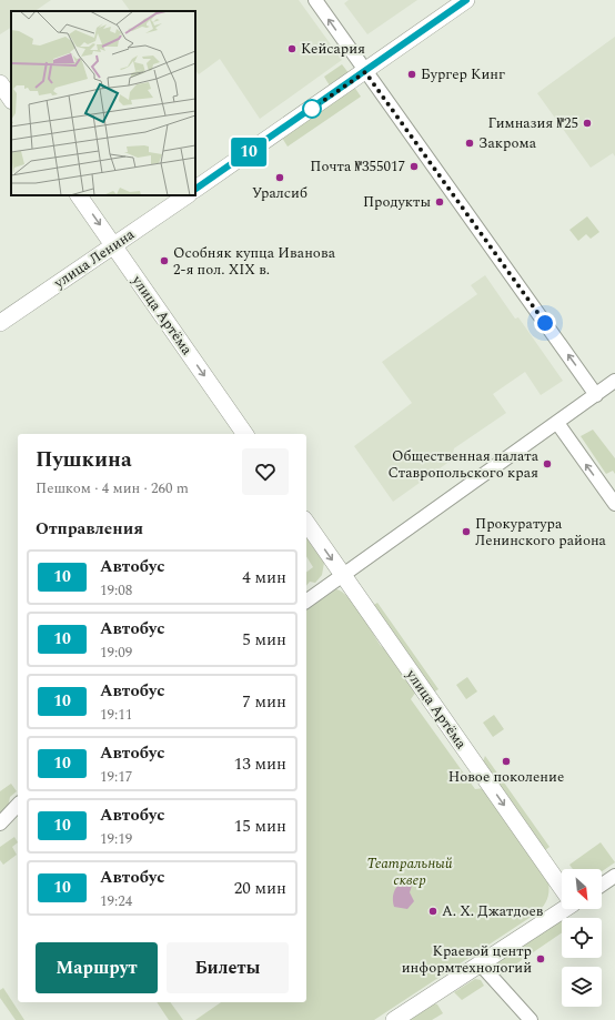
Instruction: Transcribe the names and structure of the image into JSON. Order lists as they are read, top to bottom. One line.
{"streets":{"main road":["улица Ленина","улица Артёма"]},"crossings":[["улица Ленина","улица Артёма"]],"one_way":["улица Артёма"],"parks":["Театральный сквер"],"places":["Кейсария","Бургер Кинг","Гимназия №25","Закрома","Почта №355017","Уралсиб","Продукты","Особняк купца Иванова 2-я пол. XIX в.","Общественная палата Ставропольского края","Прокуратура Ленинского района","Новое поколение","А. Х. Джатдоев","Краевой центр информтехнологий"],"lines":["bus line 10"],"north":"bottom right","page":{"on_map":"10","heading":[["Пушкина","Пешком · 4 мин · 260 m"],"Отправления"],"list":[{"mark":"10","name":"Автобус","note":"19:08","value":"4 мин"},{"mark":"10","name":"Автобус","note":"19:09","value":"5 мин"},{"mark":"10","name":"Автобус","note":"19:11","value":"7 мин"},{"mark":"10","name":"Автобус","note":"19:17","value":"13 мин"},{"mark":"10","name":"Автобус","note":"19:19","value":"15 мин"},{"mark":"10","name":"Автобус","note":"19:24","value":"20 мин"}],"buttons":["Маршрут","Билеты"]}}
